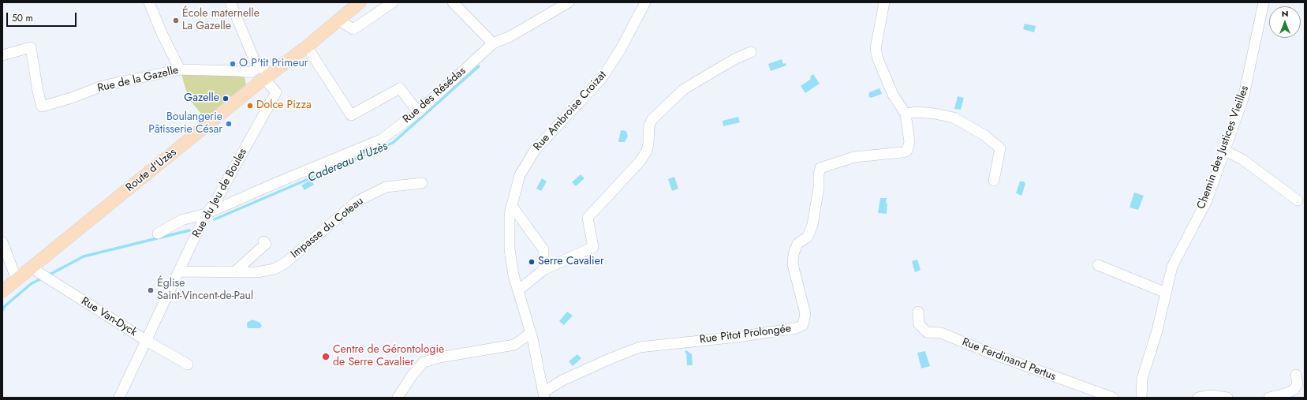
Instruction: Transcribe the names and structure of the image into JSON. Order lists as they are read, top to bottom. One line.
{"streets":{"main road":["Route d'Uzès"],"street":["Rue de la Gazelle","Rue des Résédas","Rue Ambroise Croizat","Chemin des Justices Vieilles","Rue du Jeu de Boules","Impasse du Coteau","Rue Van-Dyck","Rue Pitot Prolongée","Rue Ferdinand Pertus"]},"crossings":[["Rue de la Gazelle","Route d'Uzès"],["Rue de la Gazelle","Rue du Jeu de Boules"],["Rue des Résédas","Rue du Jeu de Boules"],["Rue Ambroise Croizat","Rue Pitot Prolongée"],["Route d'Uzès","Rue du Jeu de Boules"],["Route d'Uzès","Rue Van-Dyck"],["Rue du Jeu de Boules","Impasse du Coteau"],["Rue du Jeu de Boules","Rue Van-Dyck"]],"water":["Cadereau d'Uzès"],"places":["École maternelle La Gazelle","O P'tit Primeur","Gazelle","Dolce Pizza","Boulangerie Pâtisserie César","Serre Cavalier","Église Saint-Vincent-de-Paul","Centre de Gérontologie de Serre Cavalier"],"scale_bar":"50 m","north":"top"}
